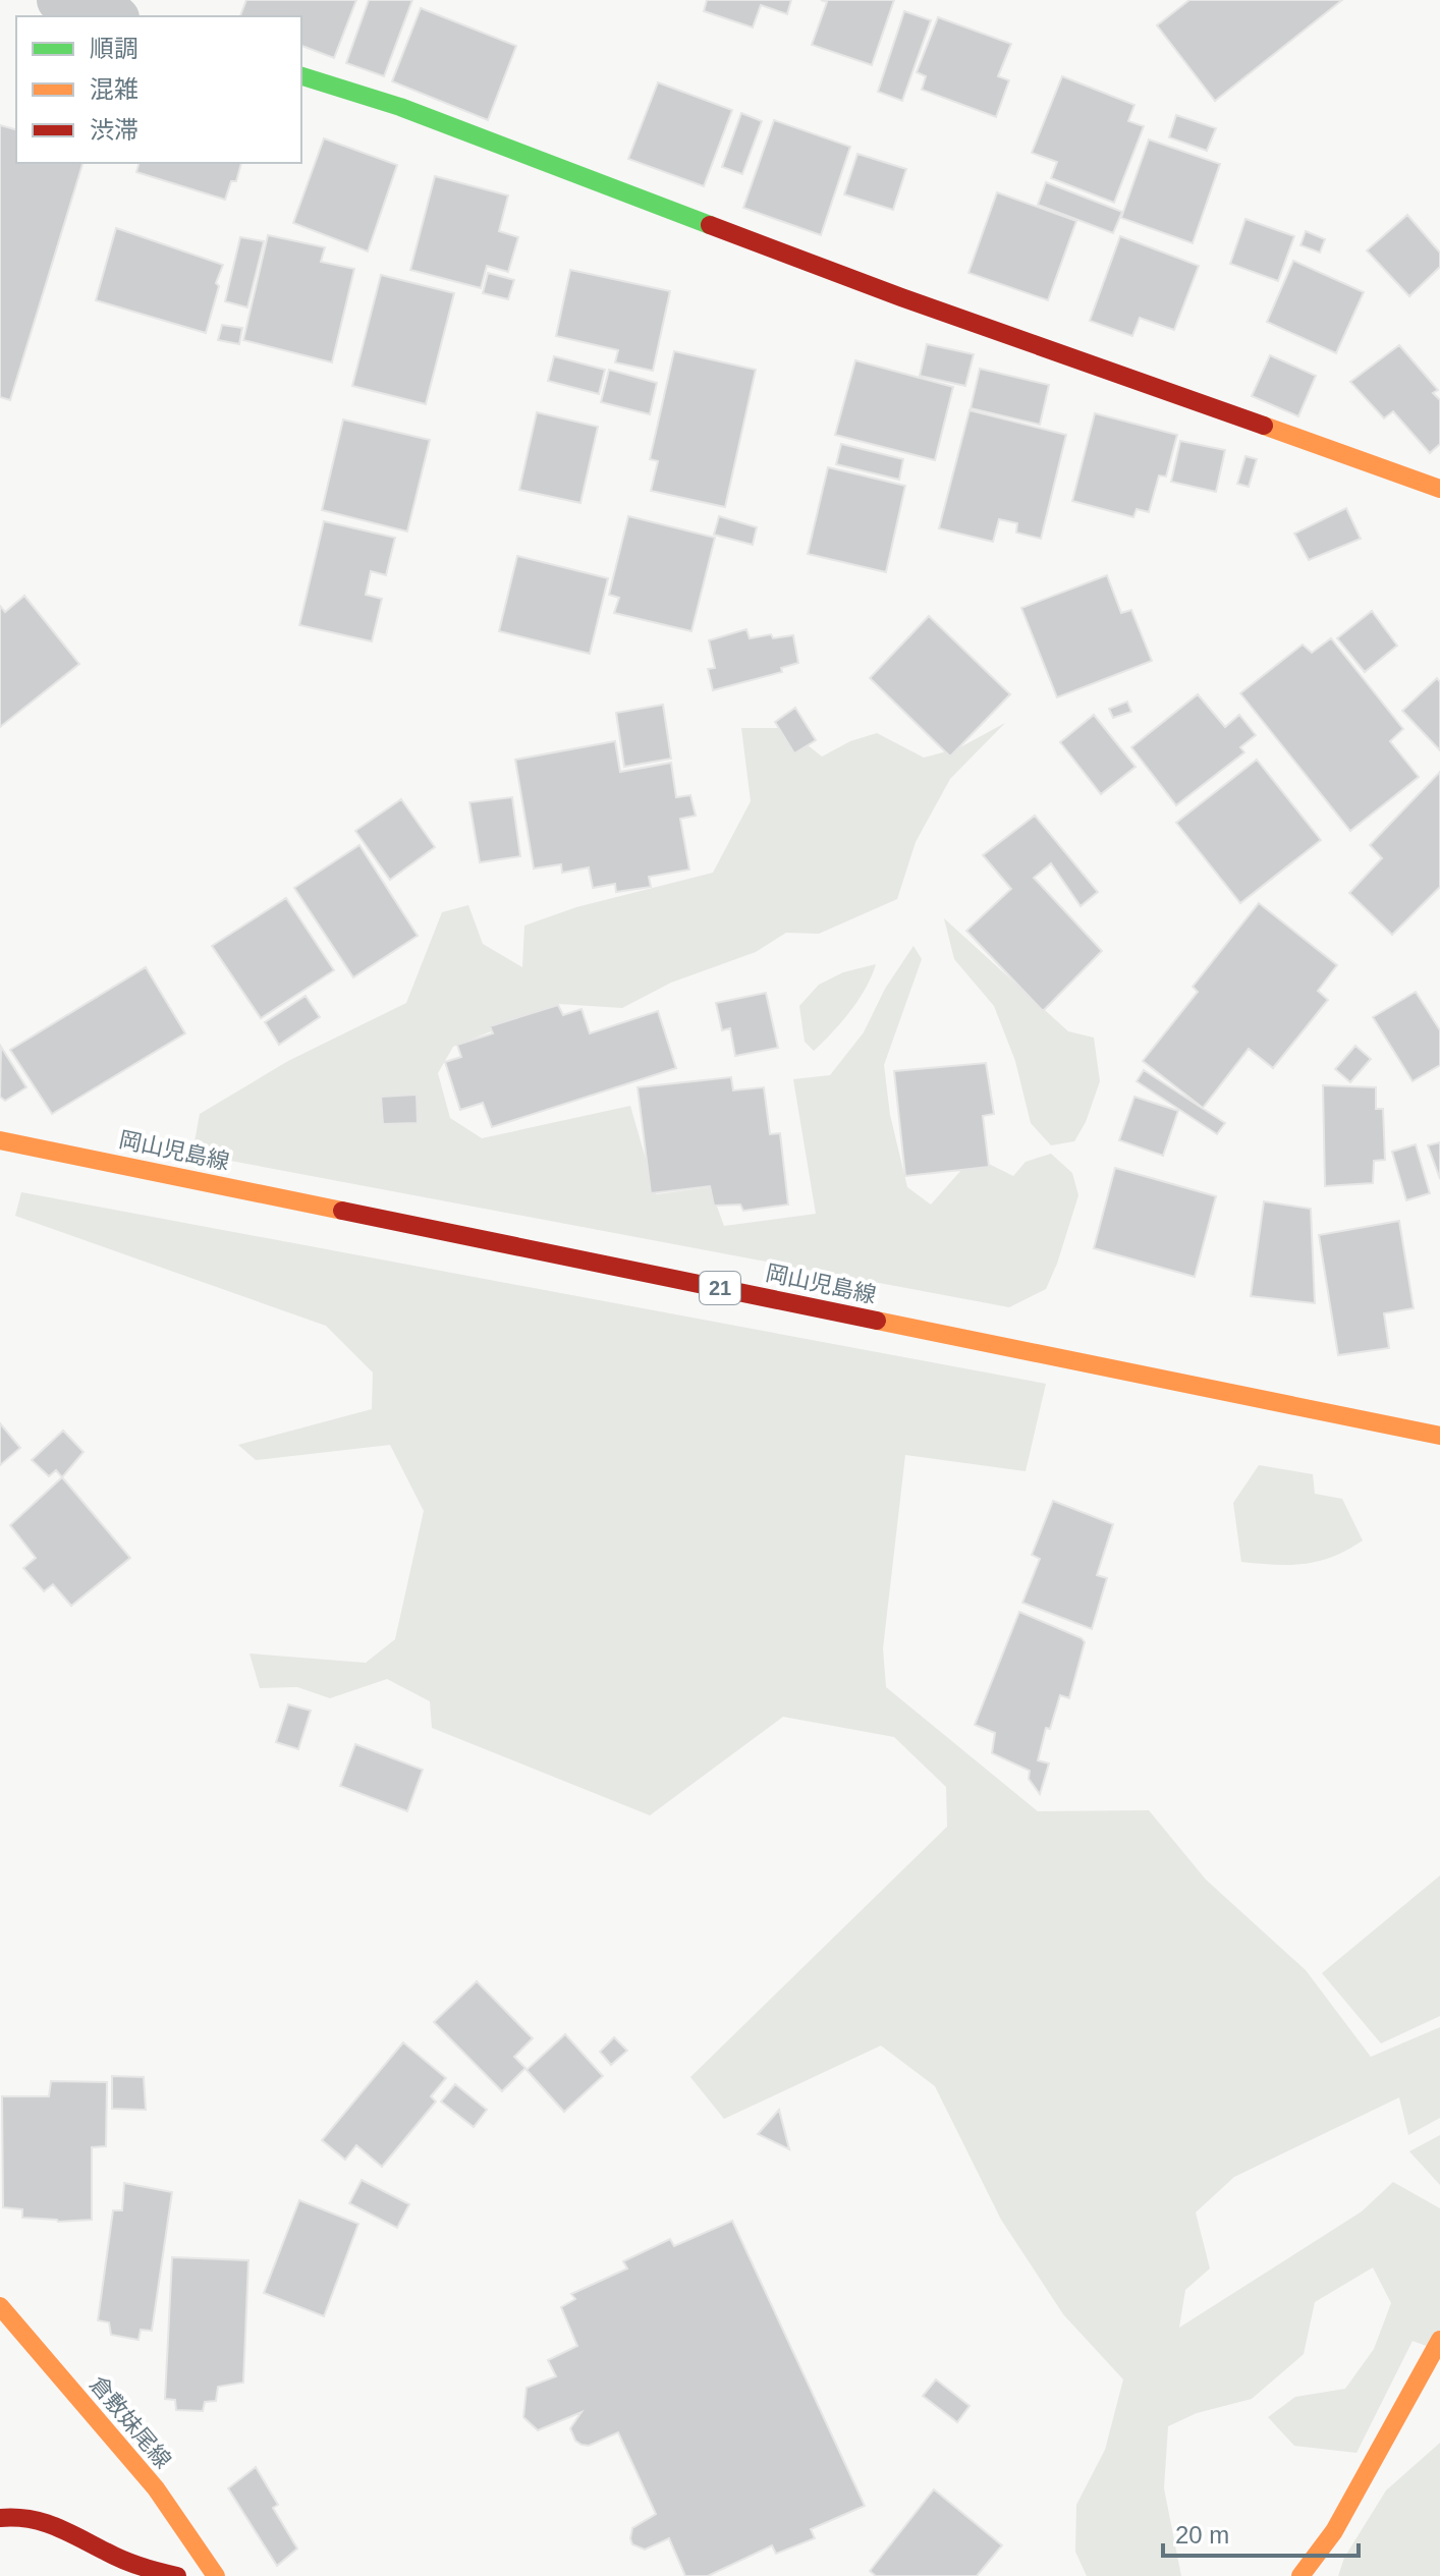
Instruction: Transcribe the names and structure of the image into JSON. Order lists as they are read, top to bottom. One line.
{"streets":{"main road":["岡山児島線","21","倉敷妹尾線"]},"legend":["順調","混雑","渋滞"],"scale_bar":"20 m"}
